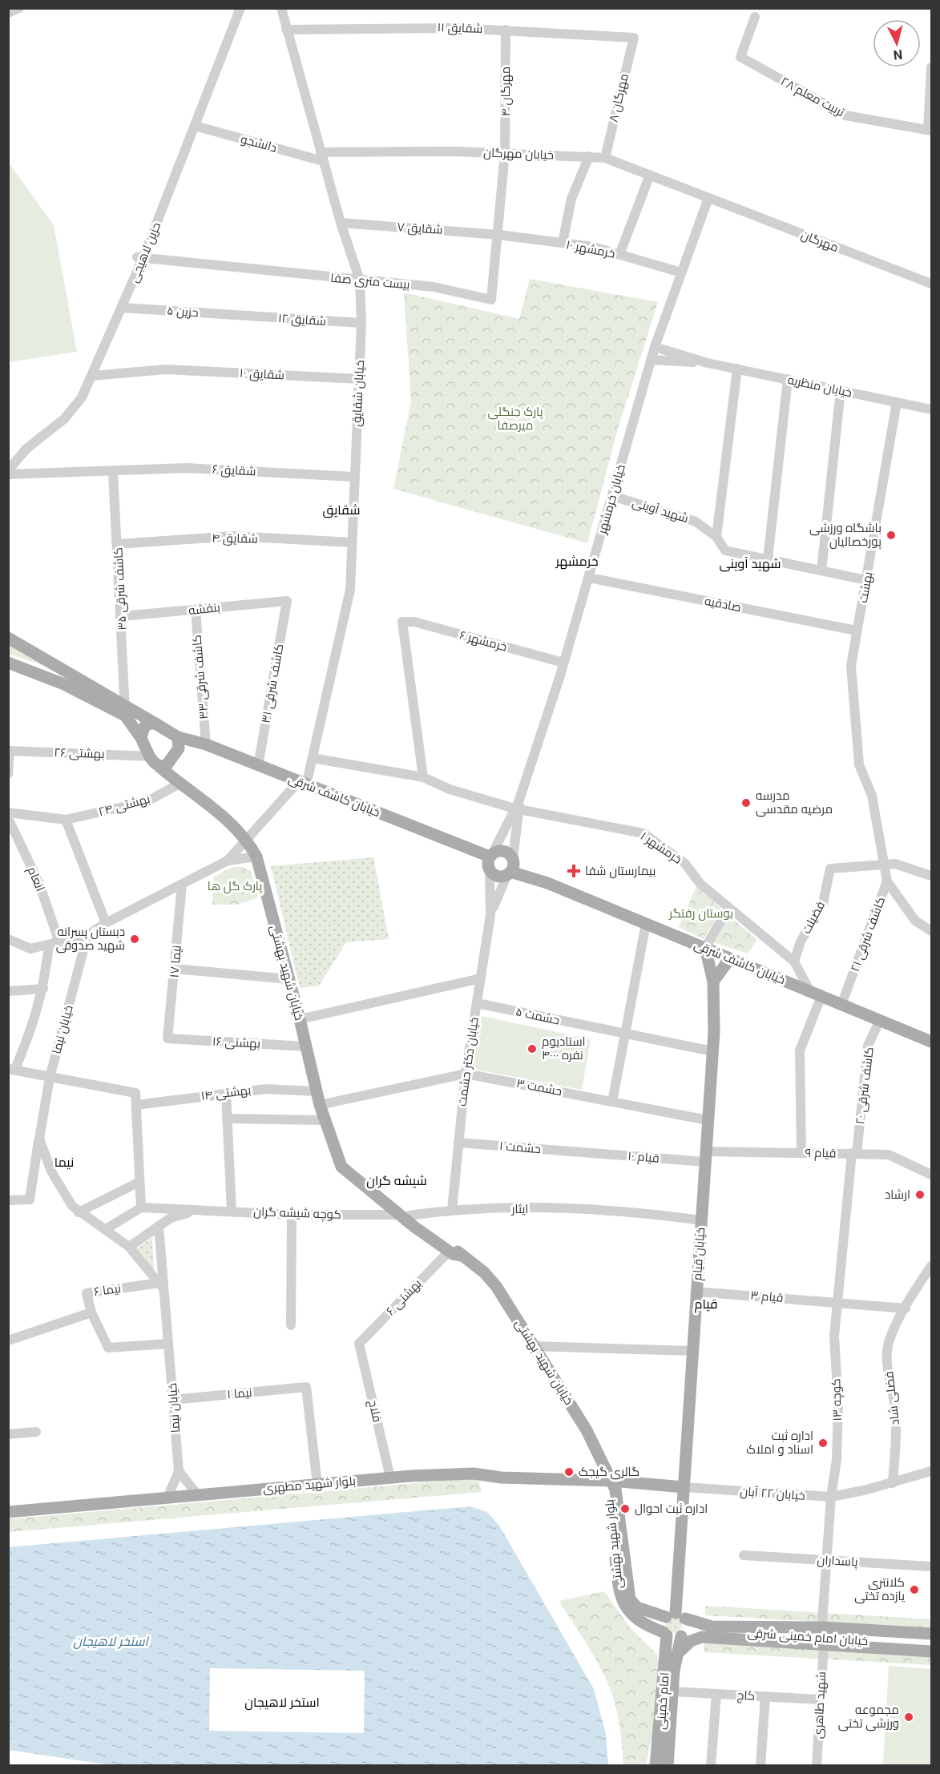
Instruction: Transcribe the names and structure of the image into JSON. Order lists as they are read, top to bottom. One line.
{"streets":{"main road":["خیابان کاشف شرقی","خیابان شهید بهشتی","خیابان قیام","بلوار شهید مطهری","خیابان ۲۲ آبان","بلوار شهید بهشتی","خیابان امام خمینی شرقی","امام خمینی"],"street":["شقایق ۱۱","مهرگان ۴","تربیت معلم ۲۸","مهرگان ۸","دانشجو","خیابان مهرگان","شقایق ۷","مهرگان","خرمشهر ۱۰","حزین لاهیجی","بیست متری صفا","حزین ۵","شقایق ۱۲","شقایق ۱۰","خیابان منظریه","خیابان شقایق","شقایق ۶","خیابان خرمشهر","شهید آوینی","شقایق ۴","بهشت","کاشف شرقی ۳۵","صادقیه","بنفشه","خرمشهر ۶","کاشف شرقی ۳۳","کاشف شرقی ۳۱","بهشتی ۲۶","بهشتی ۲۴","خرمشهر ۱","انعام","فضیلت","کاشف شرقی ۲۱","نیما ۱۷","حشمت ۵","خیابان نیما","بهشتی ۱۶","خیابان دکتر حشمت","کاشف شرقی ۲۰","حشمت ۳","بهشتی ۱۴","حشمت ۱","قیام ۹","قیام ۱۰","ایثار","کوچه شیشه گران","نیما ۶","قیام ۳","بهشتی ۶","نیما ۱","فضلی شاد","کوچه ۱۳","فلاح","پاسداران","کاج","شهید طاهری"]},"crossings":[["شقایق ۱۱","مهرگان ۴"],["شقایق ۱۱","مهرگان ۸"],["شقایق ۱۱","خیابان شقایق"],["مهرگان ۴","خیابان مهرگان"],["مهرگان ۴","شقایق ۷"],["مهرگان ۴","خرمشهر ۱۰"],["مهرگان ۴","بیست متری صفا"],["مهرگان ۸","خیابان مهرگان"],["دانشجو","خیابان مهرگان"],["دانشجو","حزین لاهیجی"],["دانشجو","خیابان شقایق"],["خیابان مهرگان","مهرگان"],["خیابان مهرگان","خیابان شقایق"],["خیابان مهرگان","خیابان خرمشهر"],["شقایق ۷","خرمشهر ۱۰"],["شقایق ۷","خیابان شقایق"],["مهرگان","خیابان خرمشهر"],["خرمشهر ۱۰","خیابان خرمشهر"],["حزین لاهیجی","بیست متری صفا"],["حزین لاهیجی","حزین ۵"],["حزین لاهیجی","شقایق ۱۰"],["بیست متری صفا","خیابان شقایق"],["حزین ۵","شقایق ۱۲"],["شقایق ۱۲","خیابان شقایق"],["شقایق ۱۰","خیابان شقایق"],["خیابان منظریه","بهشت"],["خیابان شقایق","شقایق ۶"],["خیابان شقایق","شقایق ۴"],["خیابان شقایق","خیابان کاشف شرقی"],["خیابان شقایق","خرمشهر ۱"],["شقایق ۶","کاشف شرقی ۳۵"],["خیابان خرمشهر","شهید آوینی"],["خیابان خرمشهر","صادقیه"],["خیابان خرمشهر","خرمشهر ۶"],["خیابان خرمشهر","خرمشهر ۱"],["شهید آوینی","بهشت"],["شقایق ۴","کاشف شرقی ۳۵"],["بهشت","صادقیه"],["بهشت","کاشف شرقی ۲۱"],["کاشف شرقی ۳۵","بنفشه"],["بنفشه","کاشف شرقی ۳۳"],["بنفشه","کاشف شرقی ۳۱"],["خرمشهر ۶","خرمشهر ۱"],["کاشف شرقی ۳۳","خیابان کاشف شرقی"],["کاشف شرقی ۳۱","خیابان کاشف شرقی"],["بهشتی ۲۶","خیابان کاشف شرقی"],["بهشتی ۲۶","خیابان شهید بهشتی"],["خیابان کاشف شرقی","کاشف شرقی ۲۱"],["خیابان کاشف شرقی","خیابان شهید بهشتی"],["خیابان کاشف شرقی","کاشف شرقی ۲۰"],["خیابان کاشف شرقی","خیابان قیام"],["بهشتی ۲۴","خیابان شهید بهشتی"],["فضیلت","کاشف شرقی ۲۱"],["نیما ۱۷","بهشتی ۱۶"],["خیابان شهید بهشتی","بهشتی ۱۶"],["خیابان شهید بهشتی","بهشتی ۱۴"],["خیابان شهید بهشتی","ایثار"],["خیابان شهید بهشتی","کوچه شیشه گران"],["خیابان شهید بهشتی","بهشتی ۶"],["خیابان شهید بهشتی","بلوار شهید مطهری"],["خیابان شهید بهشتی","خیابان ۲۲ آبان"],["خیابان شهید بهشتی","بلوار شهید بهشتی"],["حشمت ۵","خیابان دکتر حشمت"],["حشمت ۵","خیابان قیام"],["خیابان نیما","نیما ۶"],["خیابان نیما","نیما ۱"],["خیابان نیما","بلوار شهید مطهری"],["خیابان دکتر حشمت","حشمت ۳"],["خیابان دکتر حشمت","حشمت ۱"],["خیابان دکتر حشمت","ایثار"],["کاشف شرقی ۲۰","قیام ۹"],["کاشف شرقی ۲۰","قیام ۳"],["کاشف شرقی ۲۰","کوچه ۱۳"],["حشمت ۳","خیابان قیام"],["حشمت ۱","قیام ۱۰"],["قیام ۹","قیام ۱۰"],["قیام ۹","خیابان قیام"],["قیام ۱۰","خیابان قیام"],["ایثار","کوچه شیشه گران"],["ایثار","خیابان قیام"],["خیابان قیام","قیام ۳"],["خیابان قیام","خیابان ۲۲ آبان"],["خیابان قیام","بلوار شهید بهشتی"],["خیابان قیام","خیابان امام خمینی شرقی"],["خیابان قیام","امام خمینی"],["قیام ۳","فضلی شاد"],["قیام ۳","کوچه ۱۳"],["بهشتی ۶","فلاح"],["نیما ۱","بلوار شهید مطهری"],["فضلی شاد","خیابان ۲۲ آبان"],["کوچه ۱۳","خیابان ۲۲ آبان"],["کوچه ۱۳","پاسداران"],["فلاح","بلوار شهید مطهری"],["بلوار شهید مطهری","خیابان ۲۲ آبان"],["بلوار شهید مطهری","بلوار شهید بهشتی"],["خیابان ۲۲ آبان","بلوار شهید بهشتی"],["بلوار شهید بهشتی","خیابان امام خمینی شرقی"],["بلوار شهید بهشتی","امام خمینی"],["خیابان امام خمینی شرقی","امام خمینی"],["کاج","امام خمینی"],["کاج","شهید طاهری"]],"districts":["شقایق","خرمشهر","شهید آوینی","نیما","شیشه گران","قیام","استخر لاهیجان"],"water":["استخر لاهیجان"],"parks":["پارک جنگلی میرصفا","پارک گل ها","بوستان رفتگر"],"places":{"other":["باشگاه ورزشی پورخصالیان","مدرسه مرضیه مقدسی","دبستان پسرانه شهید صدوقی","استادیوم ۴۰۰۰ نفره","ارشاد","اداره ثبت اسناد و املاک","گالری گیجک","اداره ثبت احوال","کلانتری یازده تختی","مجموعه ورزشی تختی"],"health":["بیمارستان شفا"]},"north":"bottom"}
